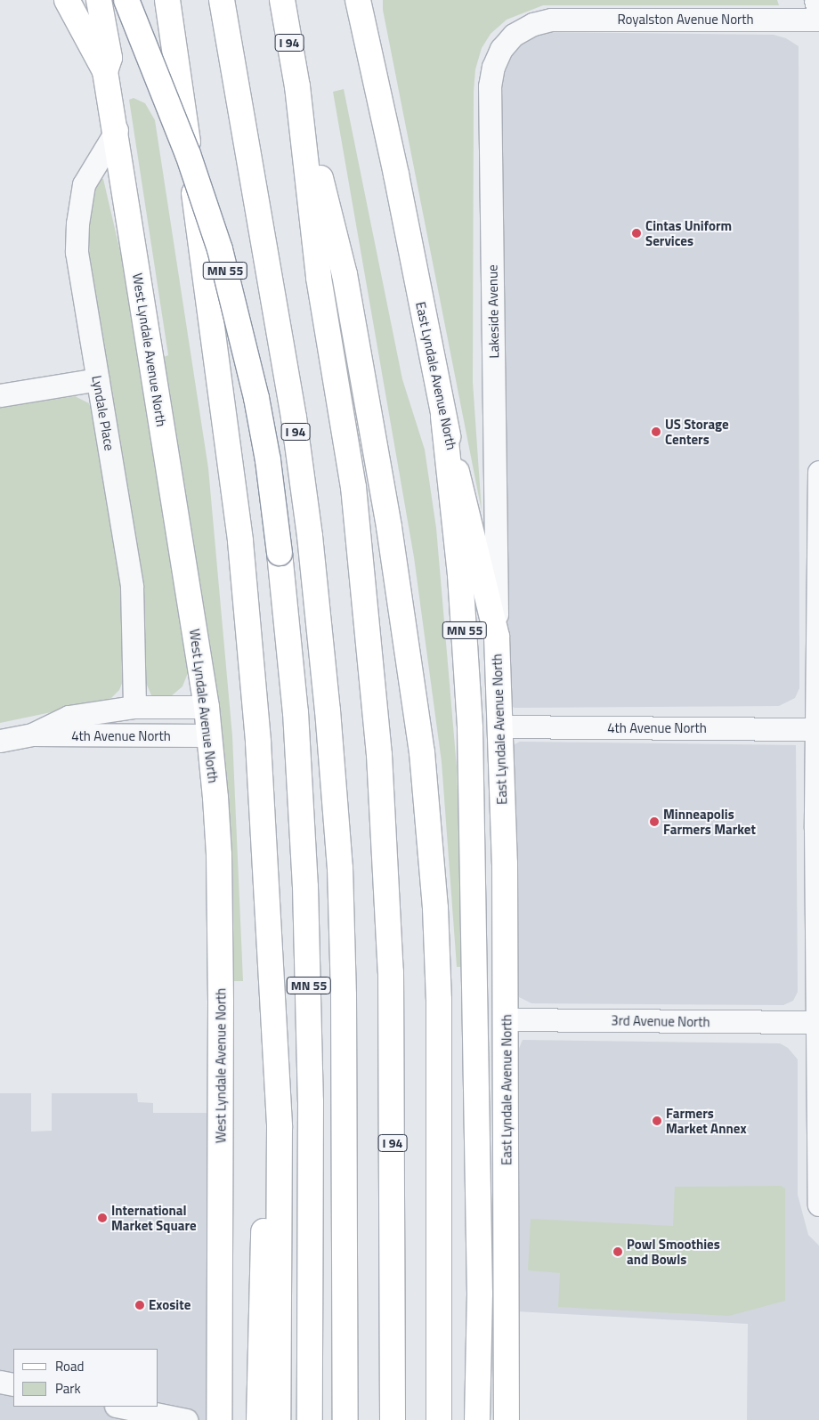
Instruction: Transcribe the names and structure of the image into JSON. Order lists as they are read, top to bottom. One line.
{"streets":{"main road":["I 94","MN 55","West Lyndale Avenue North","East Lyndale Avenue North"],"street":["Royalston Avenue North","Lakeside Avenue","Lyndale Place","4th Avenue North","3rd Avenue North"]},"crossings":[["Royalston Avenue North","Lakeside Avenue"],["MN 55","East Lyndale Avenue North"],["Lakeside Avenue","East Lyndale Avenue North"],["West Lyndale Avenue North","Lyndale Place"],["West Lyndale Avenue North","4th Avenue North"],["East Lyndale Avenue North","4th Avenue North"],["East Lyndale Avenue North","3rd Avenue North"],["Lyndale Place","4th Avenue North"]],"places":["Cintas Uniform Services","US Storage Centers","Minneapolis Farmers Market","Farmers Market Annex","International Market Square","Powl Smoothies and Bowls","Exosite"],"legend":["Road","Park"]}
